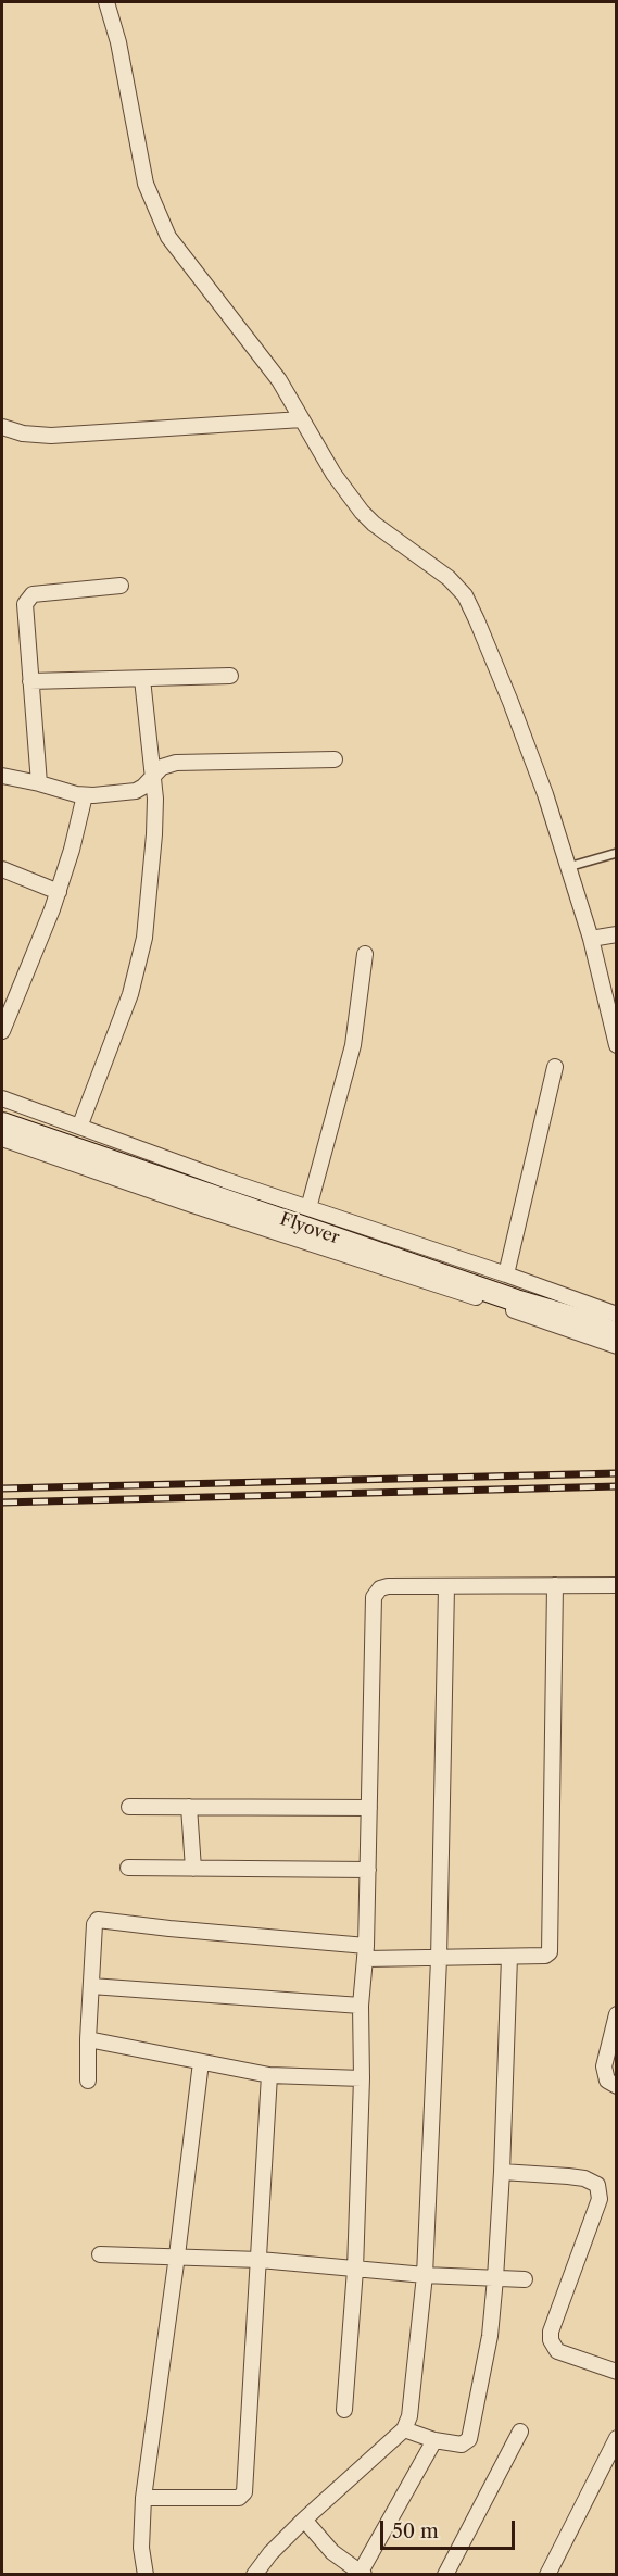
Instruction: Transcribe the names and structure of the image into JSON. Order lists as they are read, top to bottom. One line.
{"streets":{"main road":["Flyover"]},"scale_bar":"50 m"}
